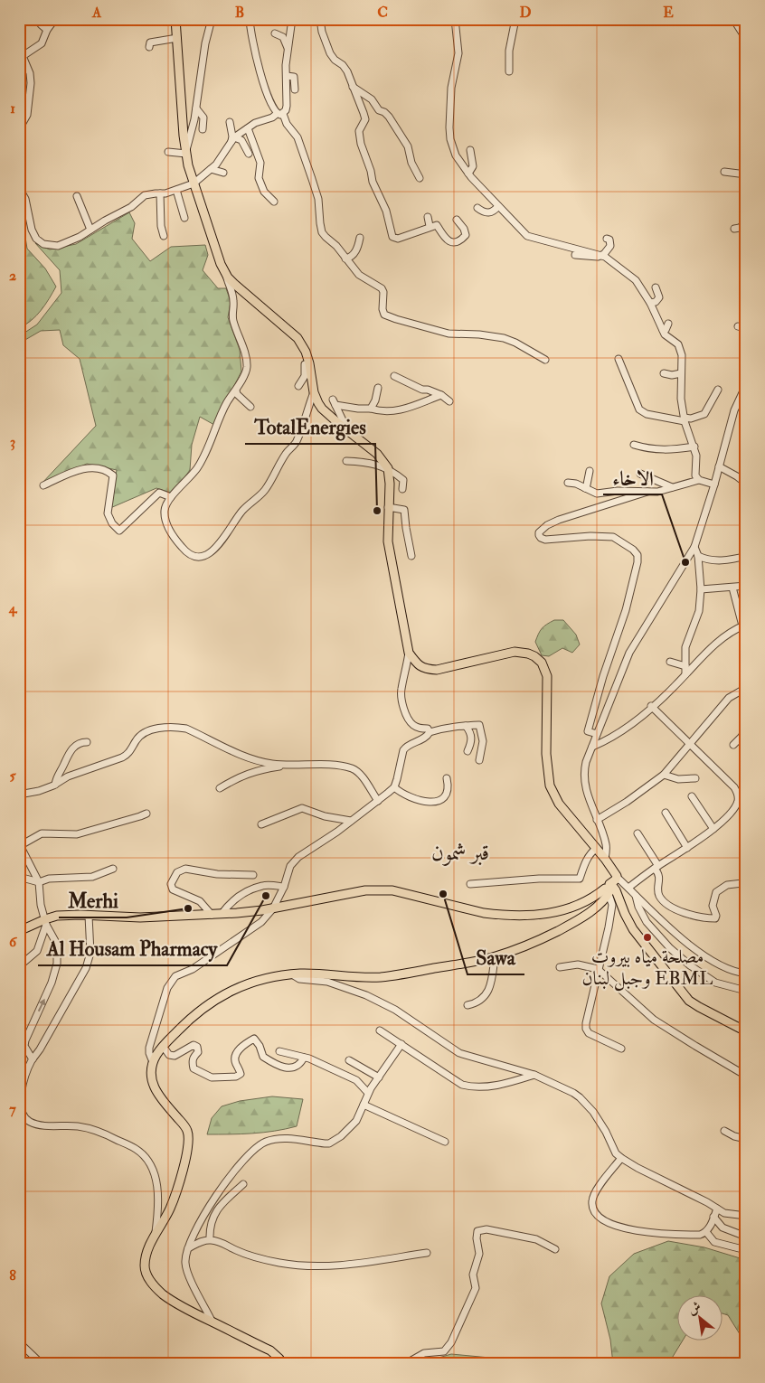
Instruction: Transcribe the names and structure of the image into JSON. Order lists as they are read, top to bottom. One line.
{"districts":["قبر شمون"],"places":["TotalEnergies","الاخاء","Sawa","Al Housam Pharmacy","Merhi","مصلحة مياه بيروت وجبل لبنان EBML"],"north":"top left","grid":{"columns":["A","B","C","D","E"],"rows":["1","2","3","4","5","6","7","8"]}}
